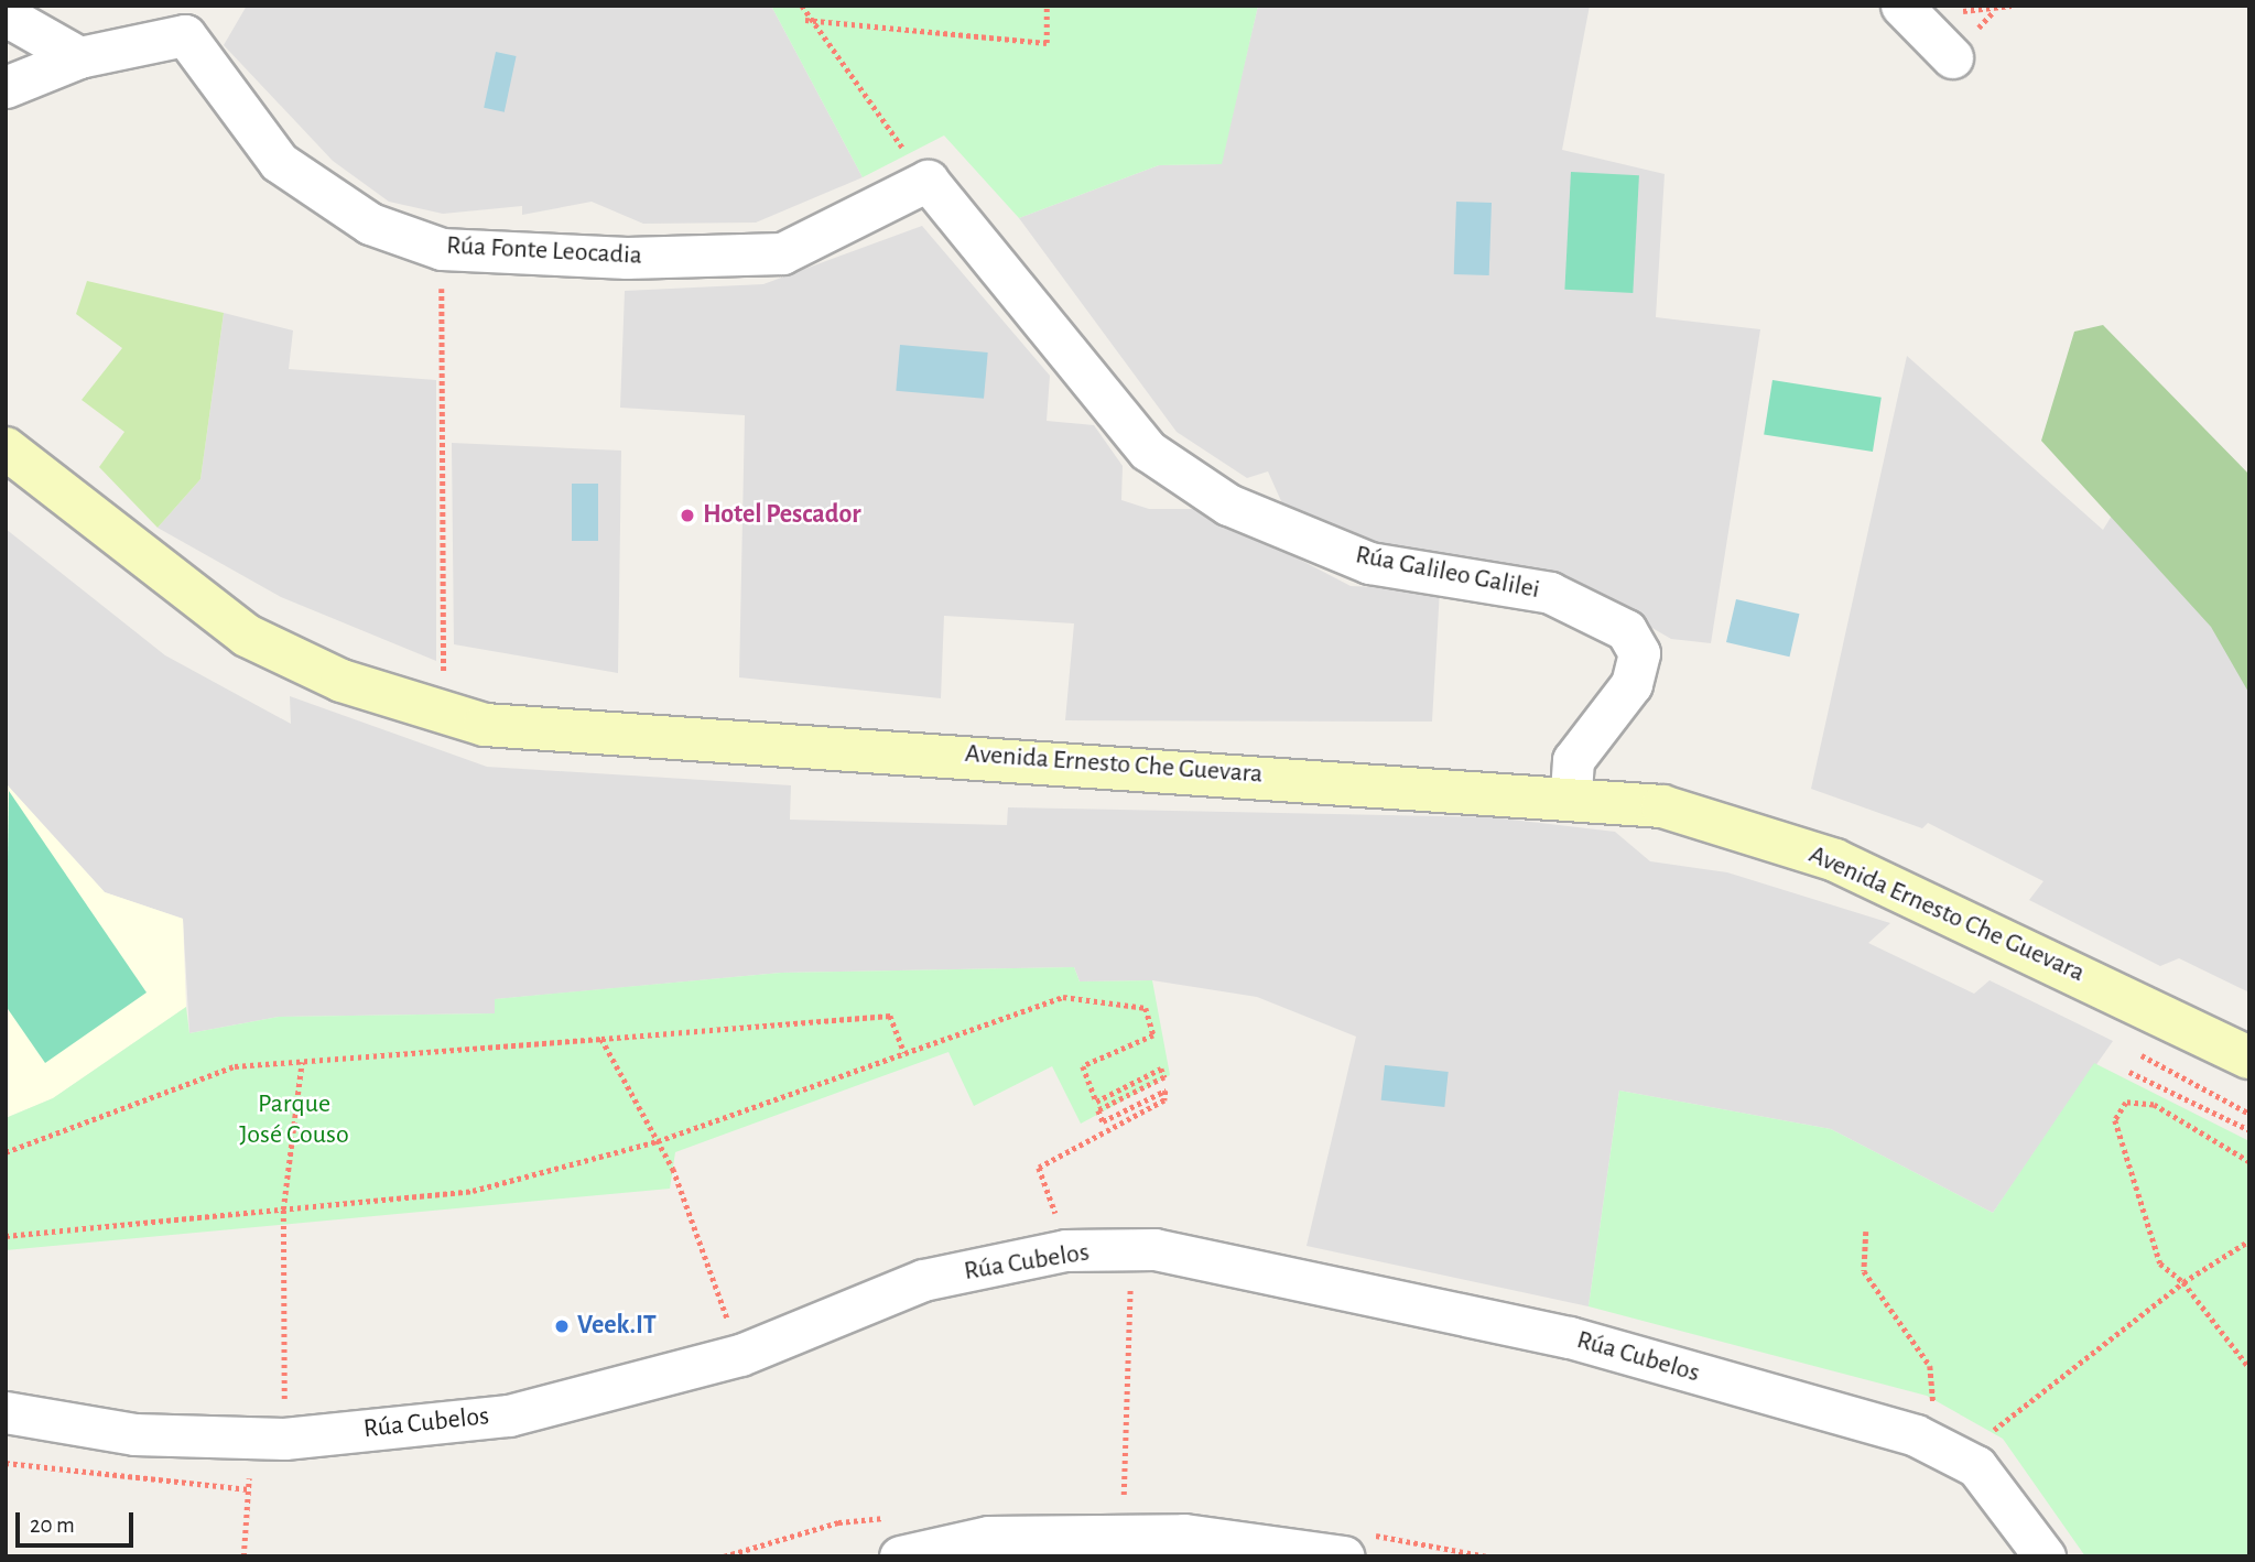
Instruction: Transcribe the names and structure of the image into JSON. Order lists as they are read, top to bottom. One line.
{"streets":{"main road":["Avenida Ernesto Che Guevara"],"street":["Rúa Fonte Leocadia","Rúa Galileo Galilei","Rúa Cubelos"]},"crossings":[["Rúa Fonte Leocadia","Rúa Galileo Galilei"],["Rúa Galileo Galilei","Avenida Ernesto Che Guevara"]],"parks":["Parque José Couso"],"places":["Hotel Pescador","Veek.IT"],"scale_bar":"20 m"}
